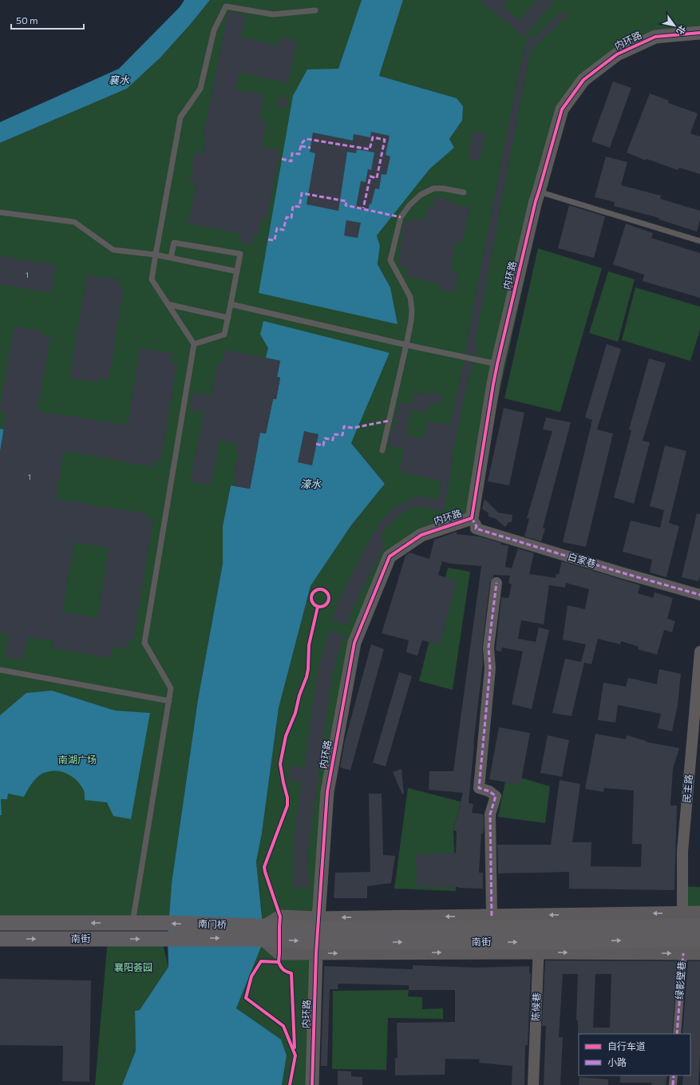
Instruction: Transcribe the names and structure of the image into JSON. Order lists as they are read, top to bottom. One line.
{"streets":{"main road":["南门桥","南街"],"street":["内环路","白家巷","民主路","绿影壁巷","陈候巷"]},"crossings":[["内环路","白家巷"],["内环路","南街"],["民主路","南街"],["民主路","绿影壁巷"],["南门桥","南街"],["南街","绿影壁巷"],["南街","陈候巷"]],"water":["襄水","濠水"],"parks":["南湖广场","襄阳荟园"],"house_numbers":["1","1"],"legend":["自行车道","小路"],"scale_bar":"50 m","north":"bottom right"}
